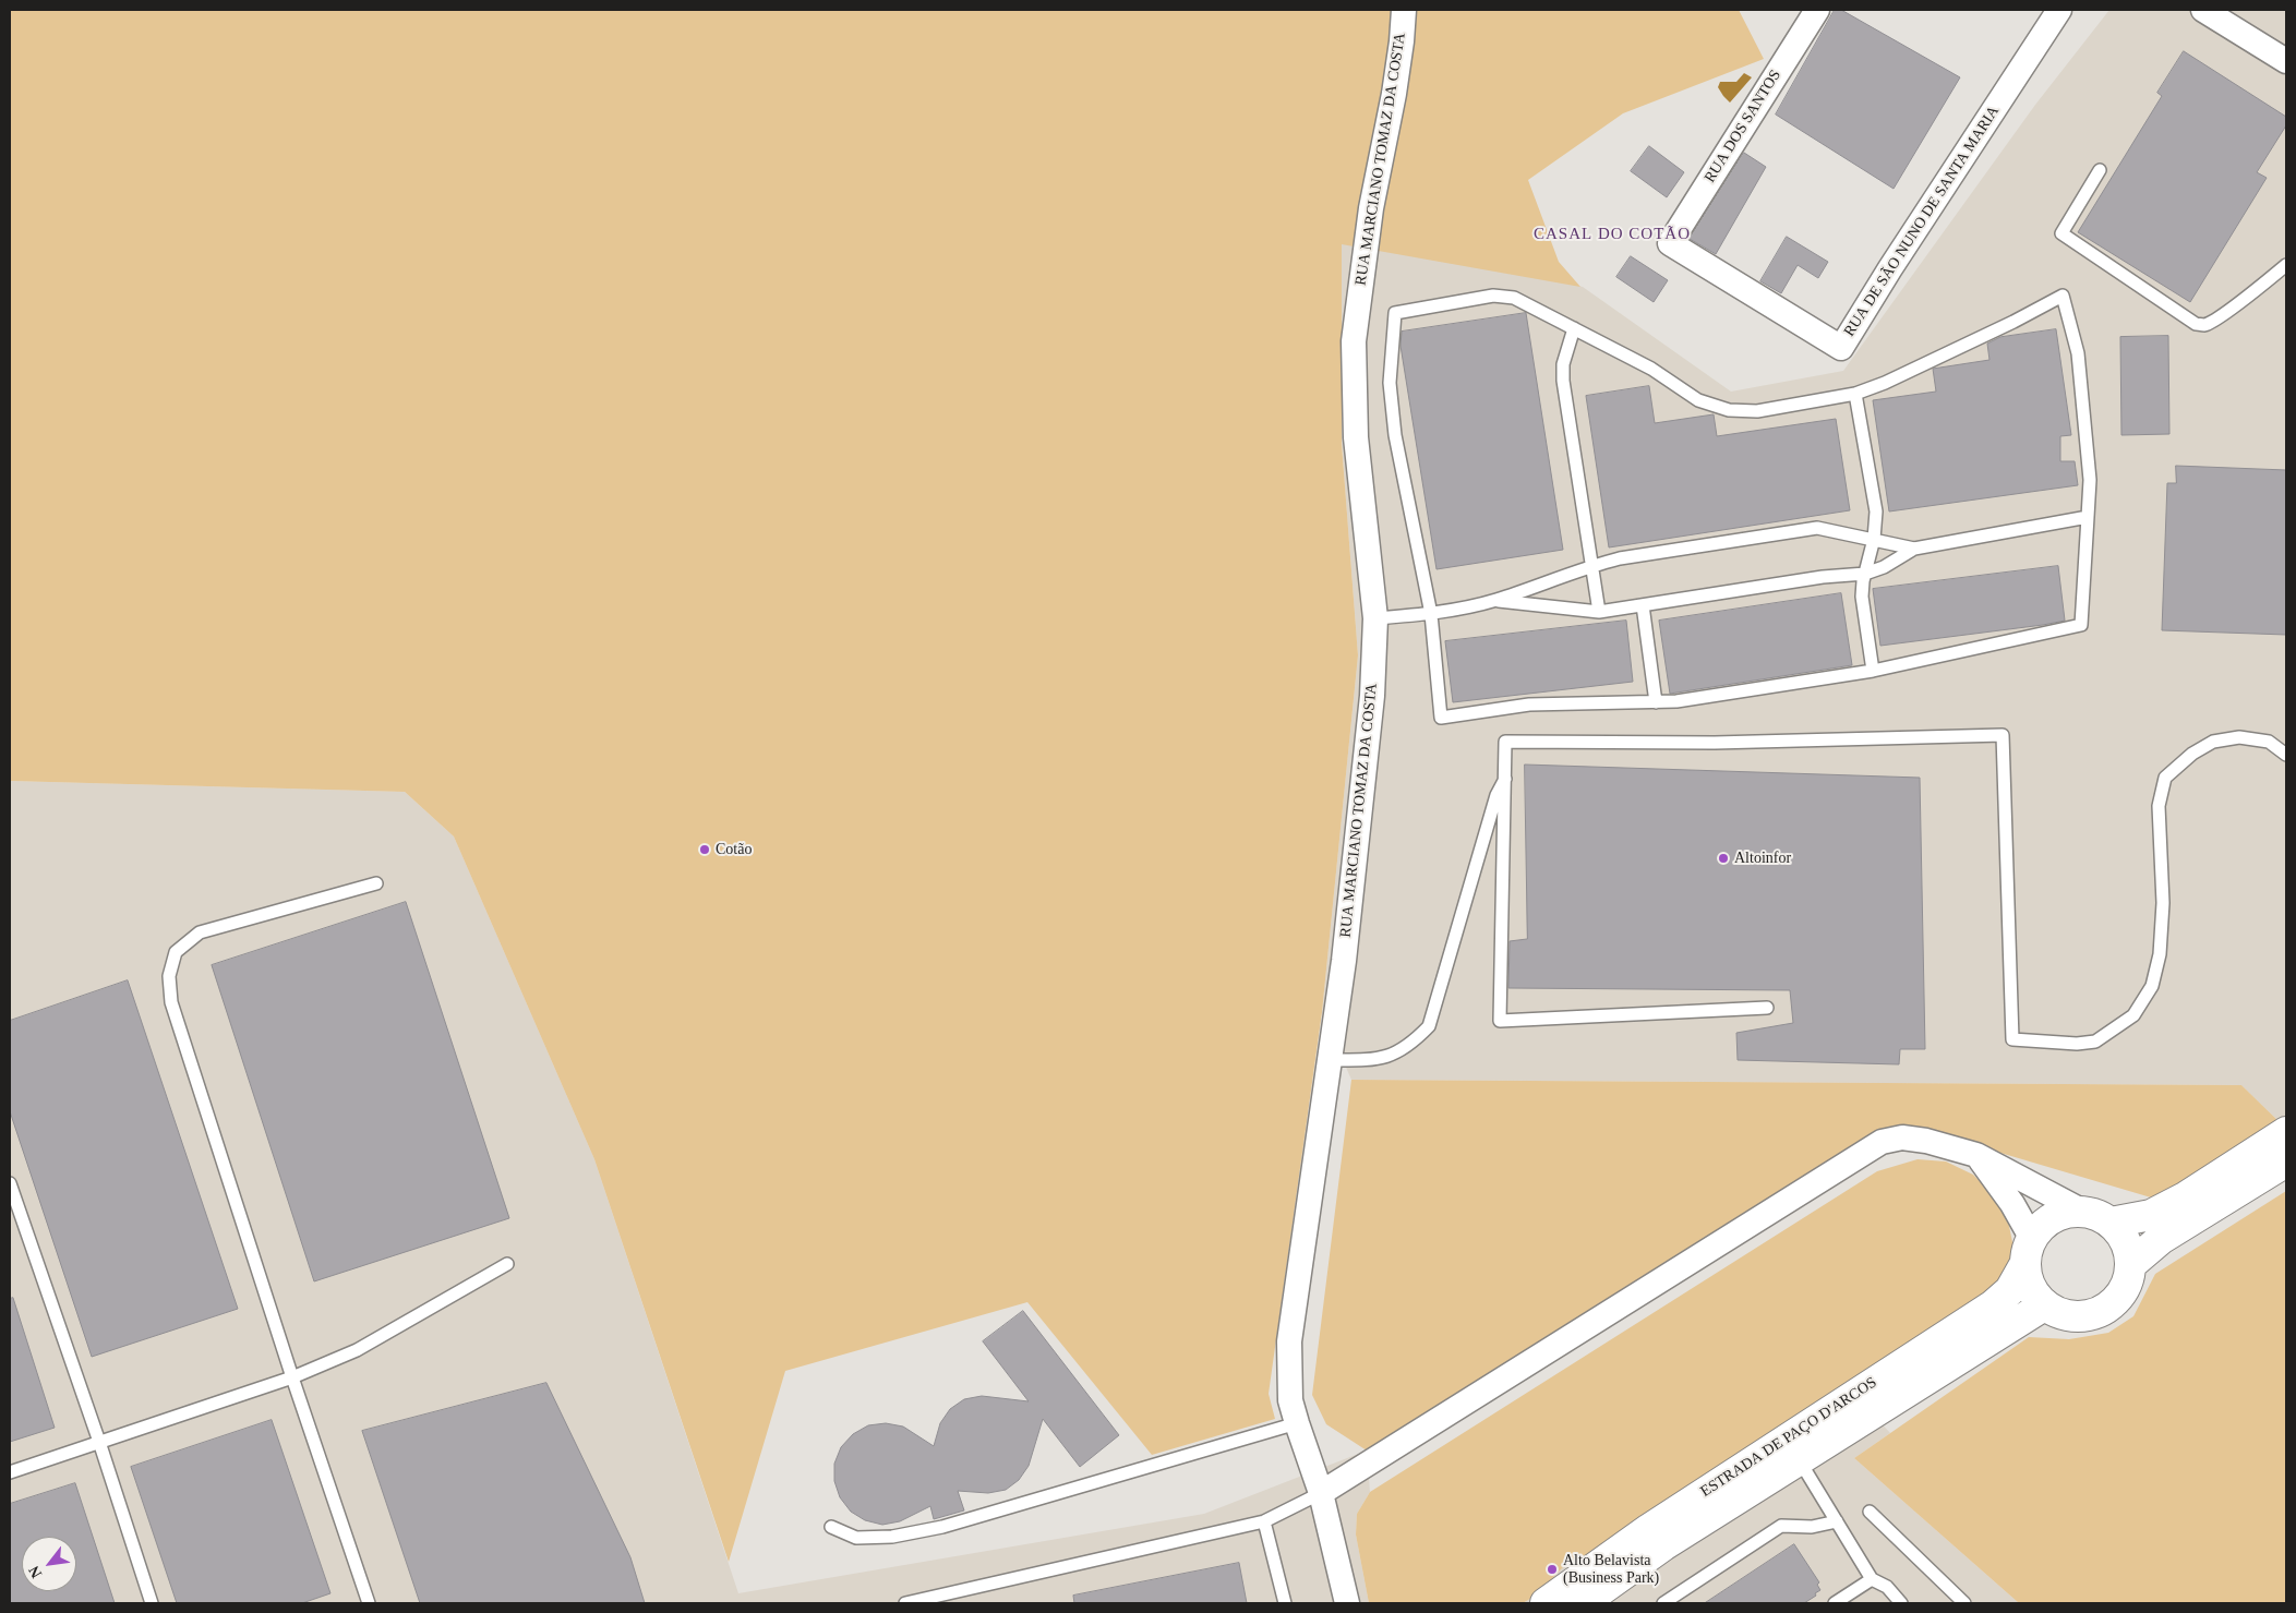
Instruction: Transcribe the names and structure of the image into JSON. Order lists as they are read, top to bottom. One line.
{"streets":{"main road":["ESTRADA DE PAÇO D'ARCOS"],"street":["RUA DOS SANTOS","RUA MARCIANO TOMAZ DA COSTA","RUA DE SÃO NUNO DE SANTA MARIA"]},"crossings":[["RUA DOS SANTOS","RUA DE SÃO NUNO DE SANTA MARIA"]],"districts":["CASAL DO COTÃO"],"places":["Cotão","Altoinfor","Alto Belavista (Business Park)"],"north":"bottom left"}
